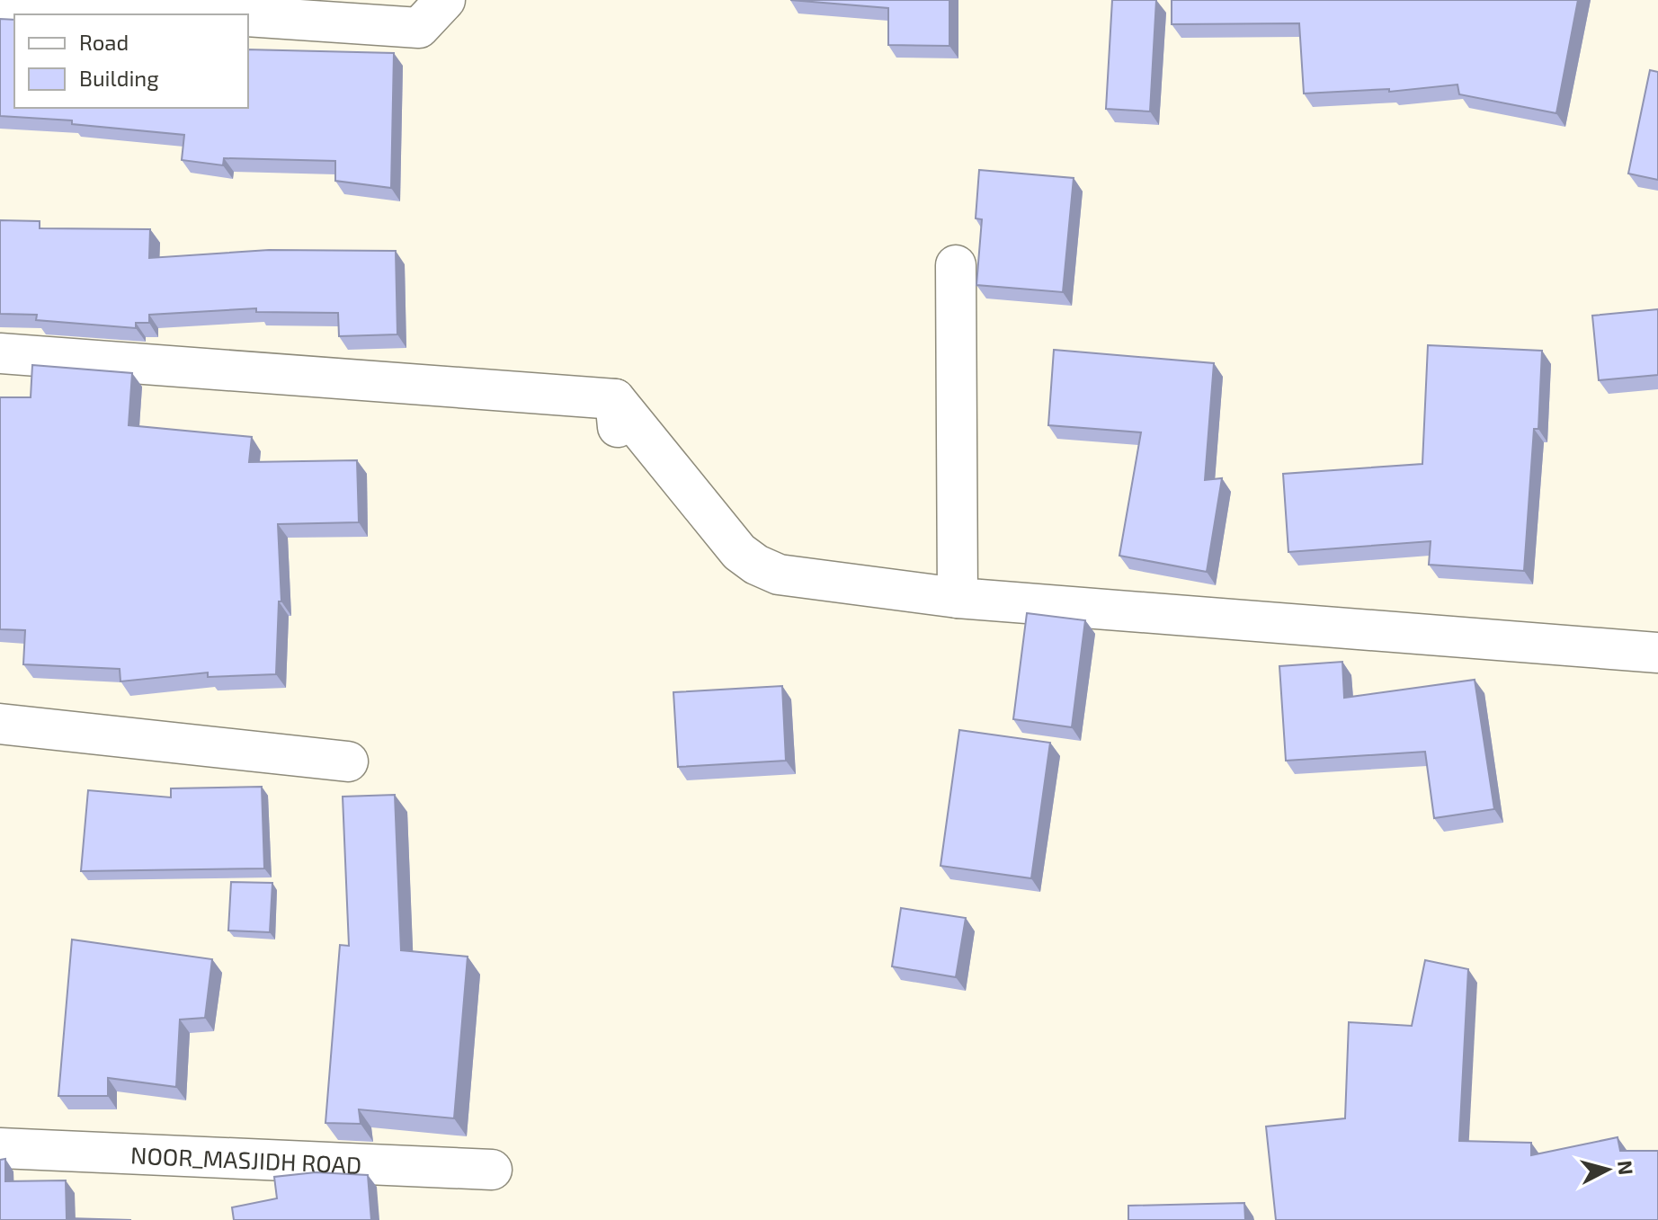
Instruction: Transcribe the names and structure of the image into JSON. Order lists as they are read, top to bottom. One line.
{"streets":{"street":["NOOR_MASJIDH ROAD"]},"legend":["Road","Building"],"north":"right"}
